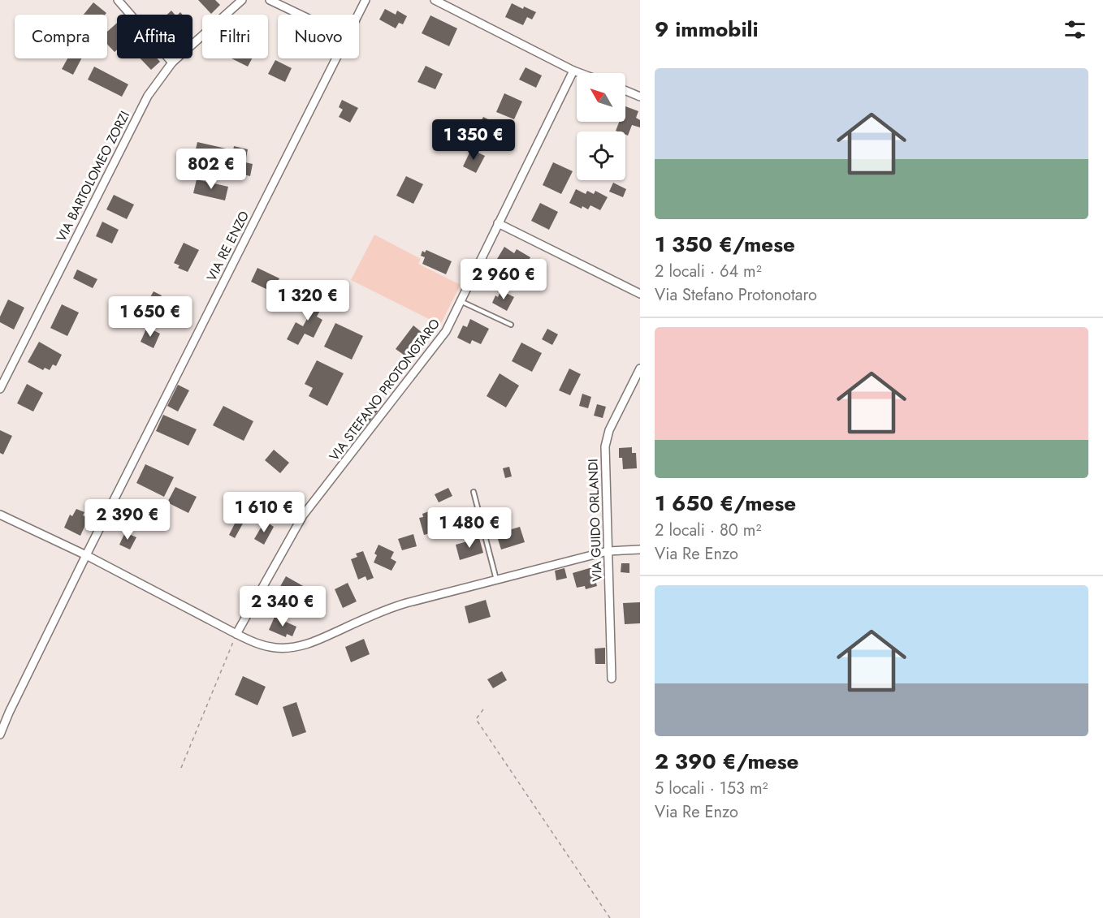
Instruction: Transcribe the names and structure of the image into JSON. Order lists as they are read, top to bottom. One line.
{"streets":{"street":["VIA BARTOLOMEO ZORZI","VIA RE ENZO","VIA STEFANO PROTONOTARO","VIA GUIDO ORLANDI"]},"north":"top left","page":{"heading":"9 immobili","chip":["Compra","Affitta","Filtri","Nuovo"],"list":[{"name":"1 350 €/mese","note":"2 locali · 64 m² · Via Stefano Protonotaro"},{"name":"1 650 €/mese","note":"2 locali · 80 m² · Via Re Enzo"},{"name":"2 390 €/mese","note":"5 locali · 153 m² · Via Re Enzo"}],"price":["1 350 €","802 €","2 960 €","1 320 €","1 650 €","1 610 €","2 390 €","1 480 €","2 340 €"]}}
